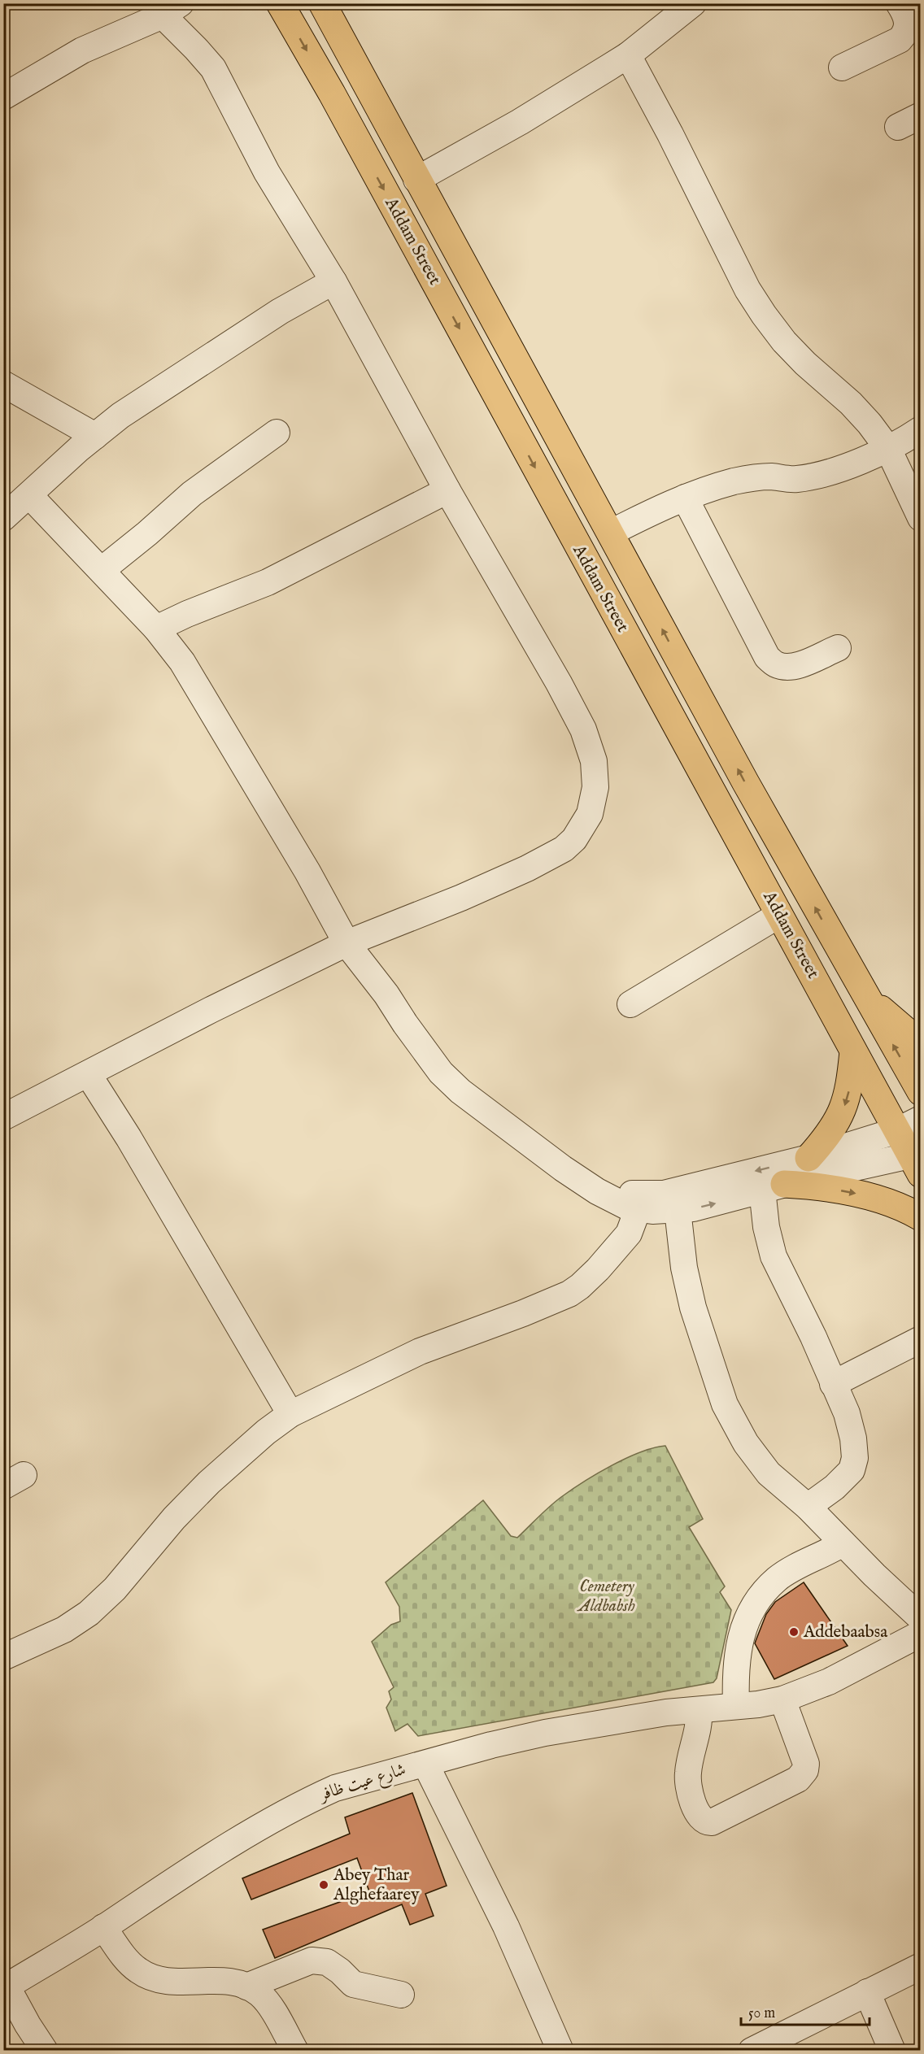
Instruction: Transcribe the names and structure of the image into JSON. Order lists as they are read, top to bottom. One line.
{"streets":{"main road":["Addam Street"],"street":["شارع عيت ظافر"]},"parks":["Cemetery Aldbabsh"],"places":["Addebaabsa","Abey Thar Alghefaarey"],"scale_bar":"50 m"}
